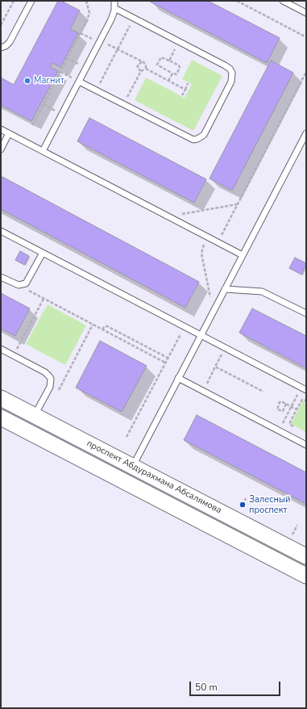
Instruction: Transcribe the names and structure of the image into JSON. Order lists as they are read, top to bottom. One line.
{"streets":{"main road":["проспект Абдурахмана Абсалямова"]},"places":["Магнит","Залесный проспект"],"scale_bar":"50 m"}
